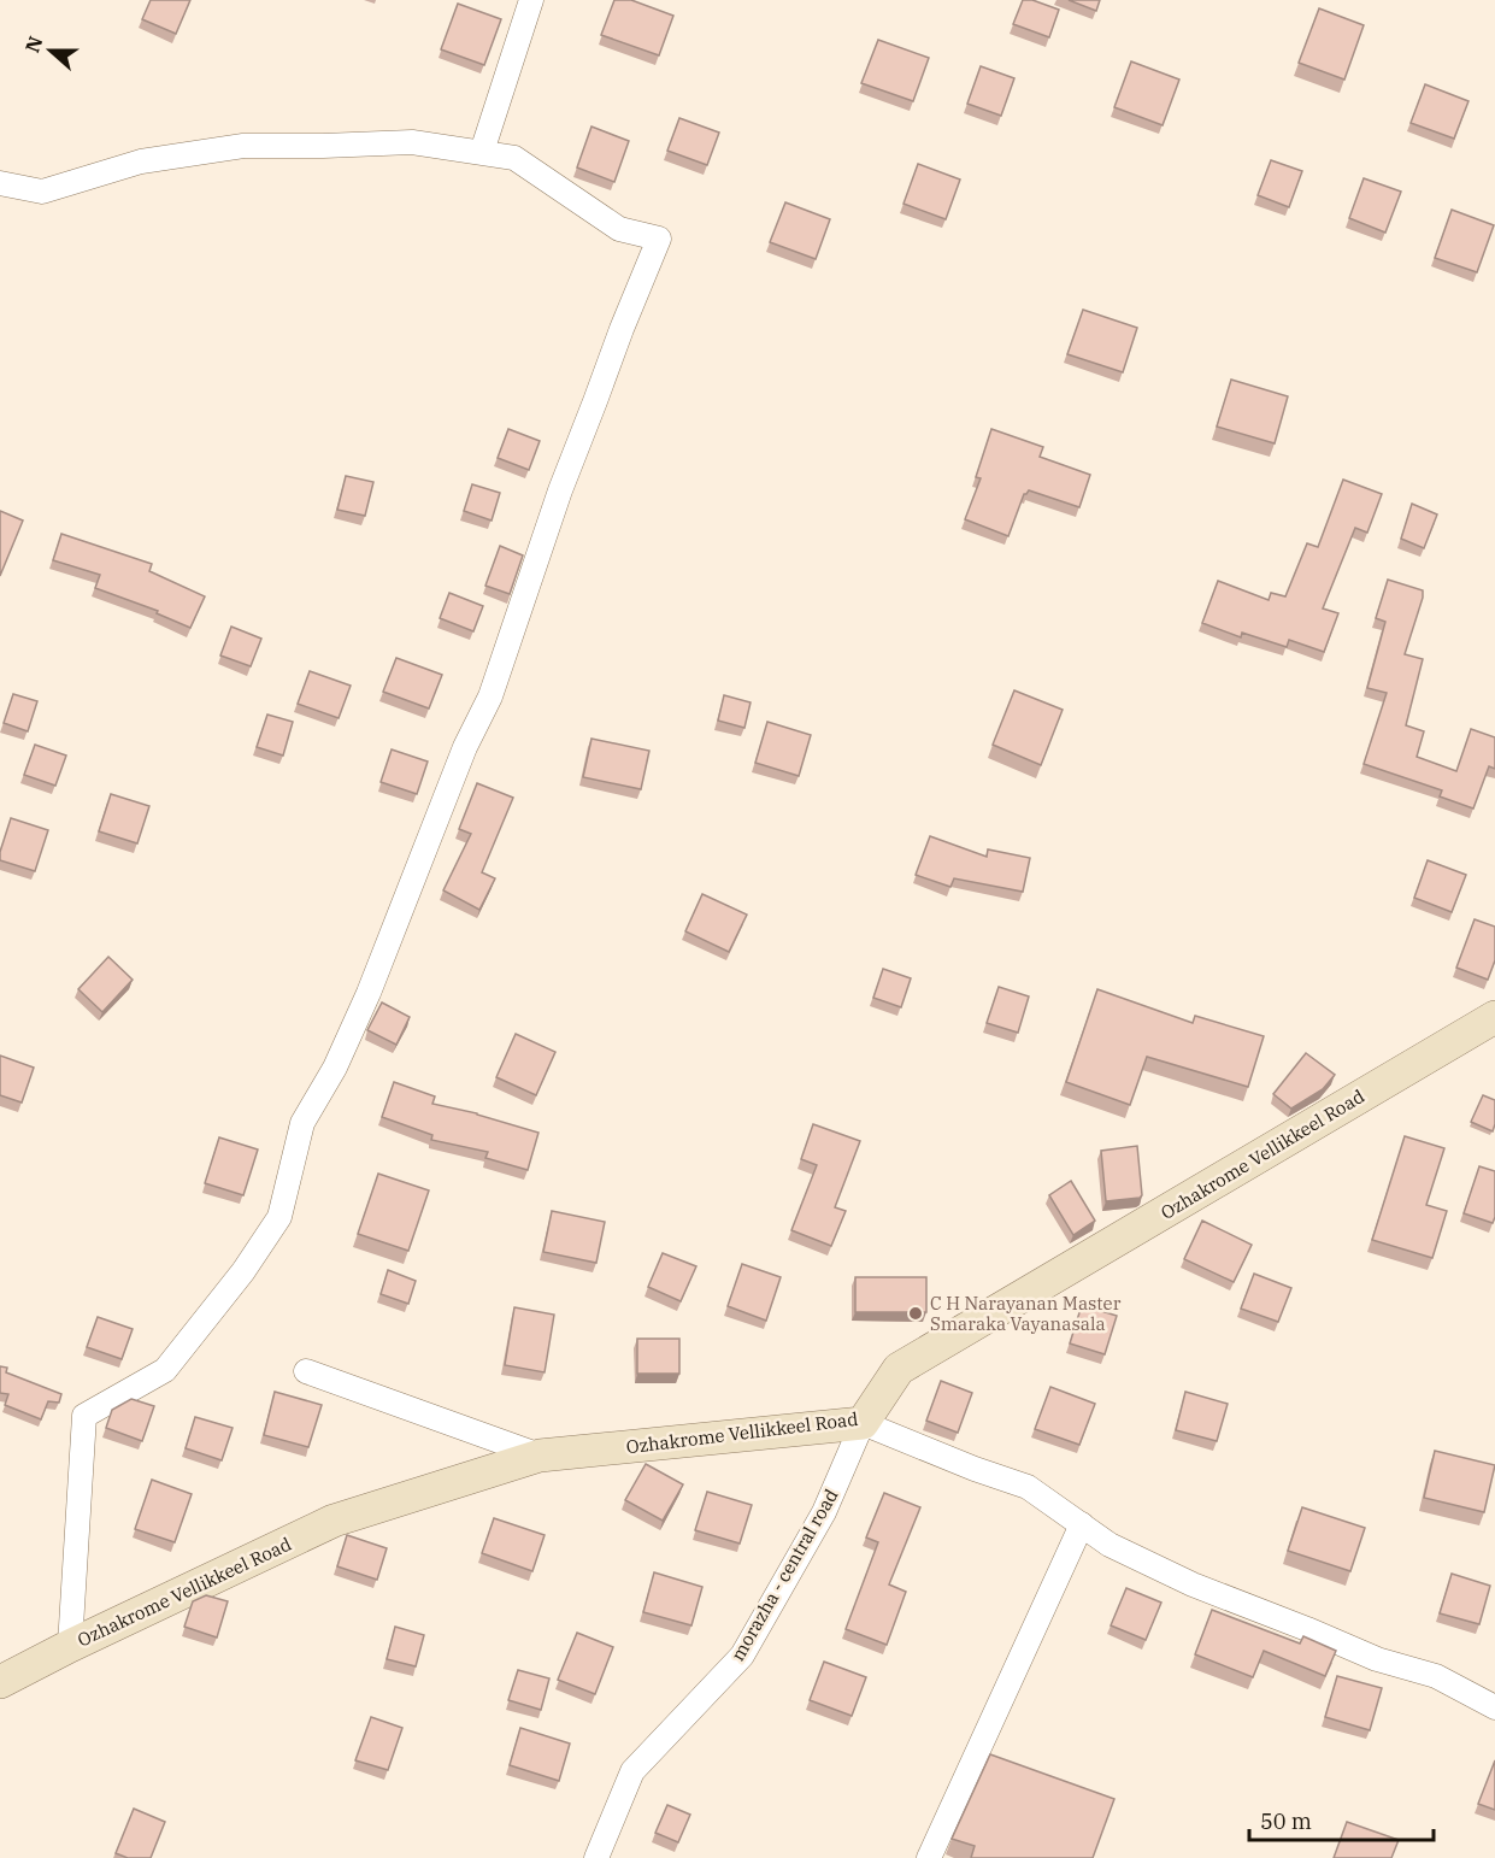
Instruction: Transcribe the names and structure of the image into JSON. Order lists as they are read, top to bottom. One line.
{"streets":{"main road":["Ozhakrome Vellikkeel Road"],"street":["morazha - central road"]},"crossings":[["Ozhakrome Vellikkeel Road","morazha - central road"]],"places":["C H Narayanan Master Smaraka Vayanasala"],"scale_bar":"50 m","north":"left"}
